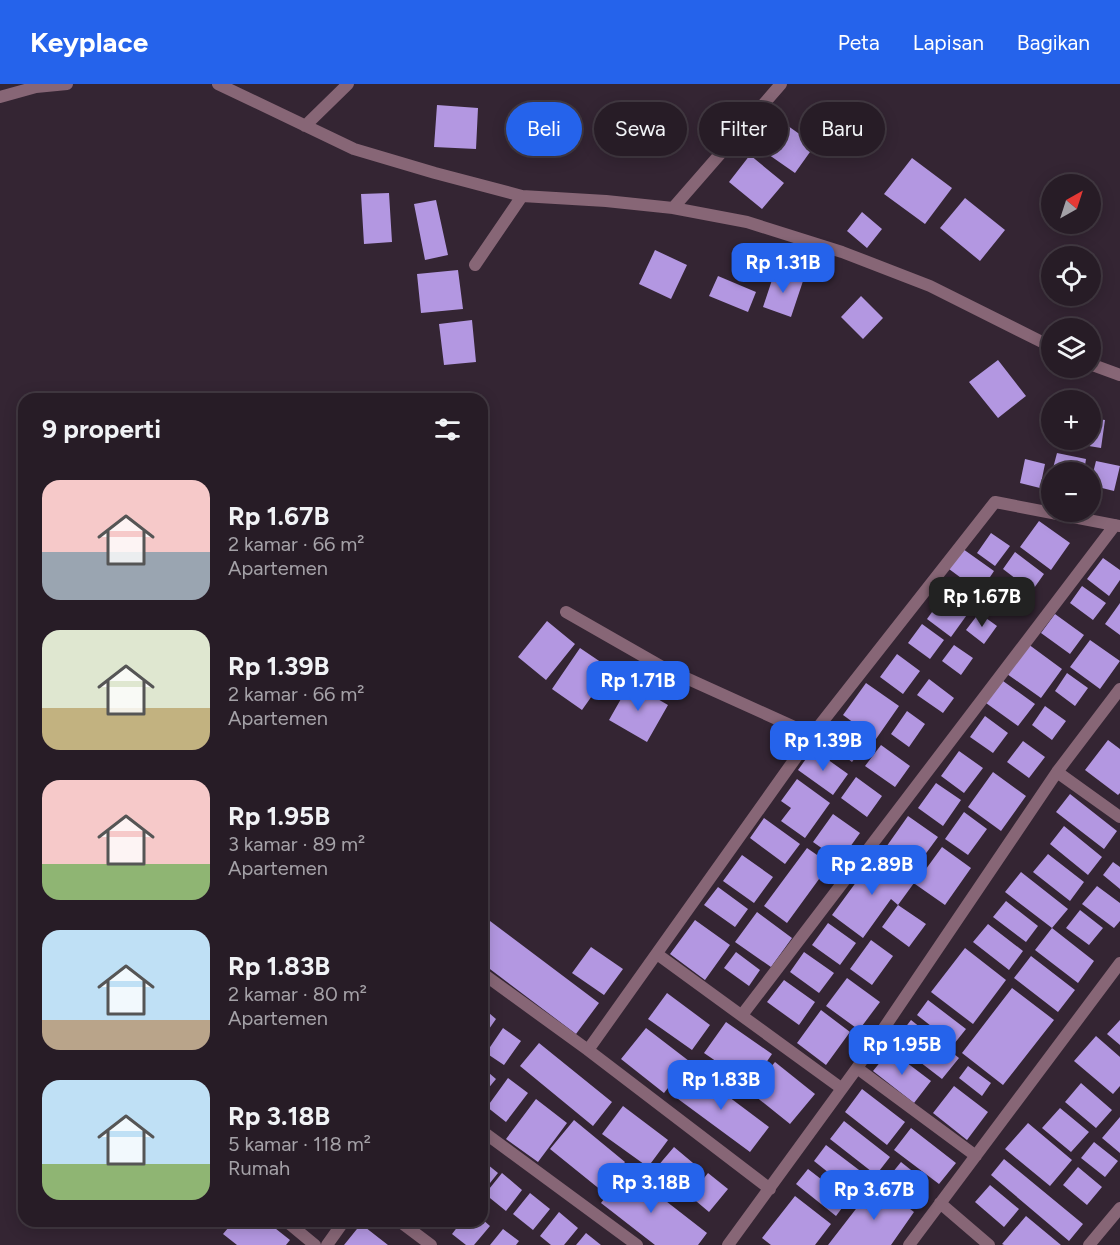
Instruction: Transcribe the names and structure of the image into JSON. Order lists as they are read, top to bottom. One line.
{"north":"top right","page":{"header":"Keyplace","nav":["Peta","Lapisan","Bagikan"],"chip":["Beli","Sewa","Filter","Baru"],"map_buttons":["+","−"],"price":["Rp 1.31B","Rp 1.67B","Rp 1.71B","Rp 1.39B","Rp 2.89B","Rp 1.95B","Rp 1.83B","Rp 3.18B","Rp 3.67B"],"heading":"9 properti","list":[{"name":"Rp 1.67B","note":"2 kamar · 66 m² · Apartemen"},{"name":"Rp 1.39B","note":"2 kamar · 66 m² · Apartemen"},{"name":"Rp 1.95B","note":"3 kamar · 89 m² · Apartemen"},{"name":"Rp 1.83B","note":"2 kamar · 80 m² · Apartemen"},{"name":"Rp 3.18B","note":"5 kamar · 118 m² · Rumah"}]}}
